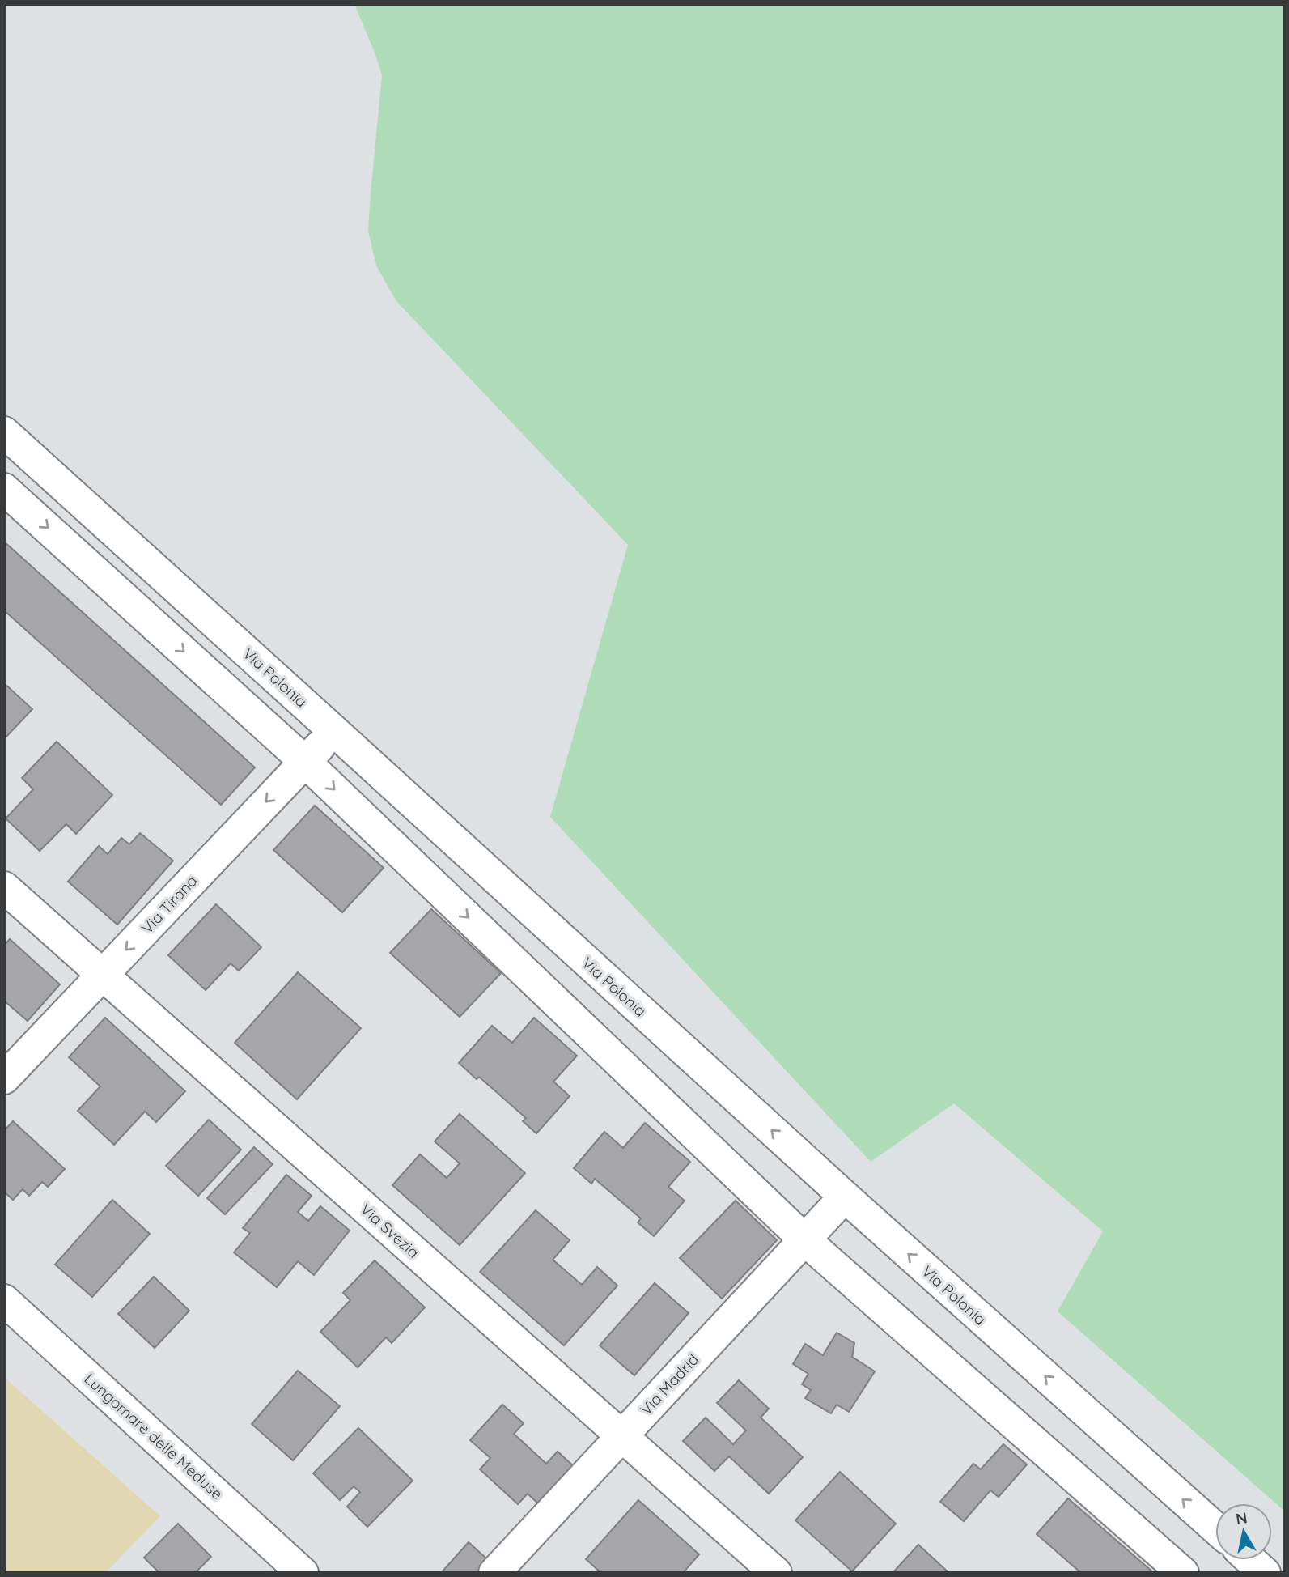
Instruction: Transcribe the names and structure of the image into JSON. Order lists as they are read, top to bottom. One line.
{"streets":{"street":["Via Polonia","Via Tirana","Via Svezia","Via Madrid","Lungomare delle Meduse"]},"crossings":[["Via Polonia","Via Tirana"],["Via Polonia","Via Madrid"],["Via Tirana","Via Svezia"],["Via Svezia","Via Madrid"]],"one_way":["Via Tirana"],"north":"top"}
